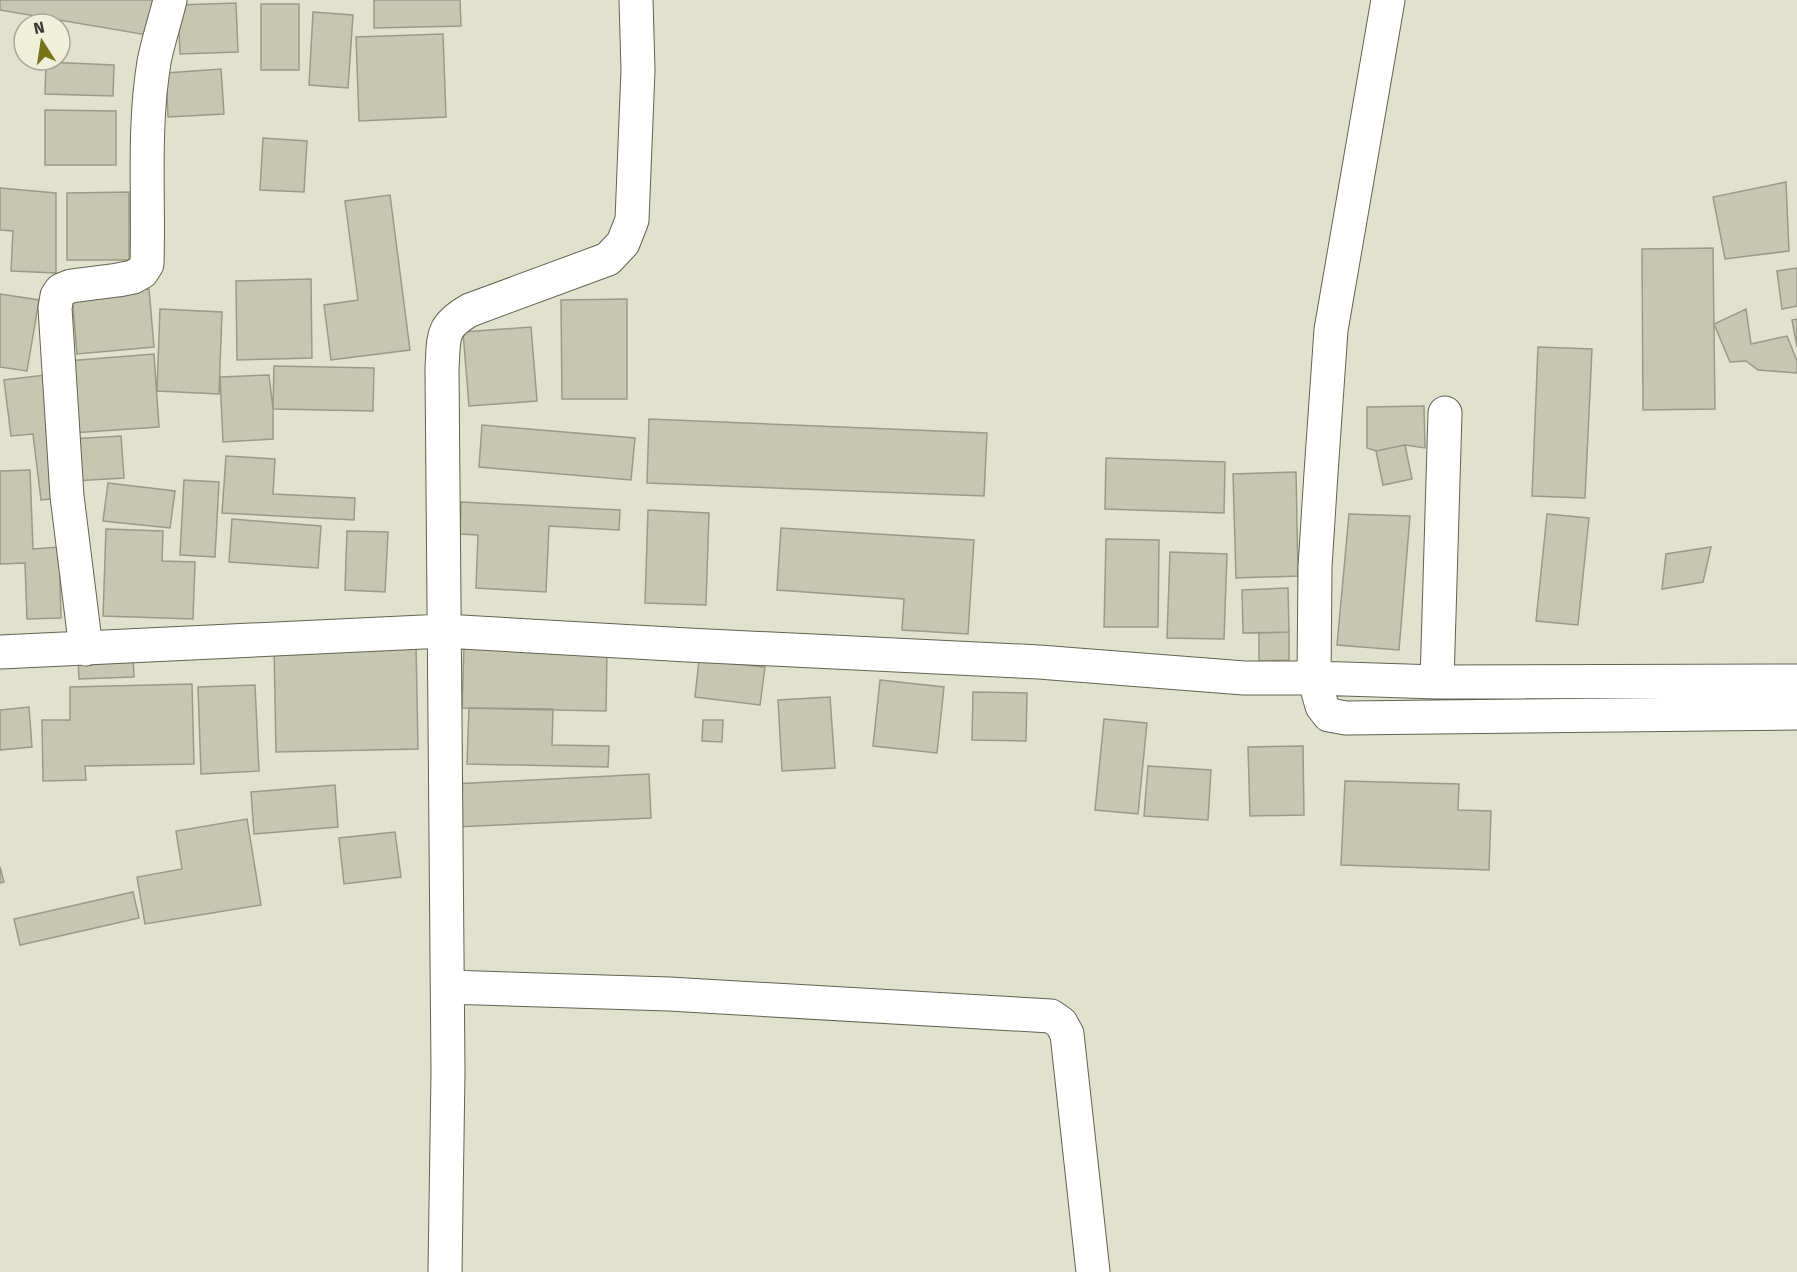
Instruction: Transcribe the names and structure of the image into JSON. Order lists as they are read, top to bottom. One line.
{"north":"top"}
